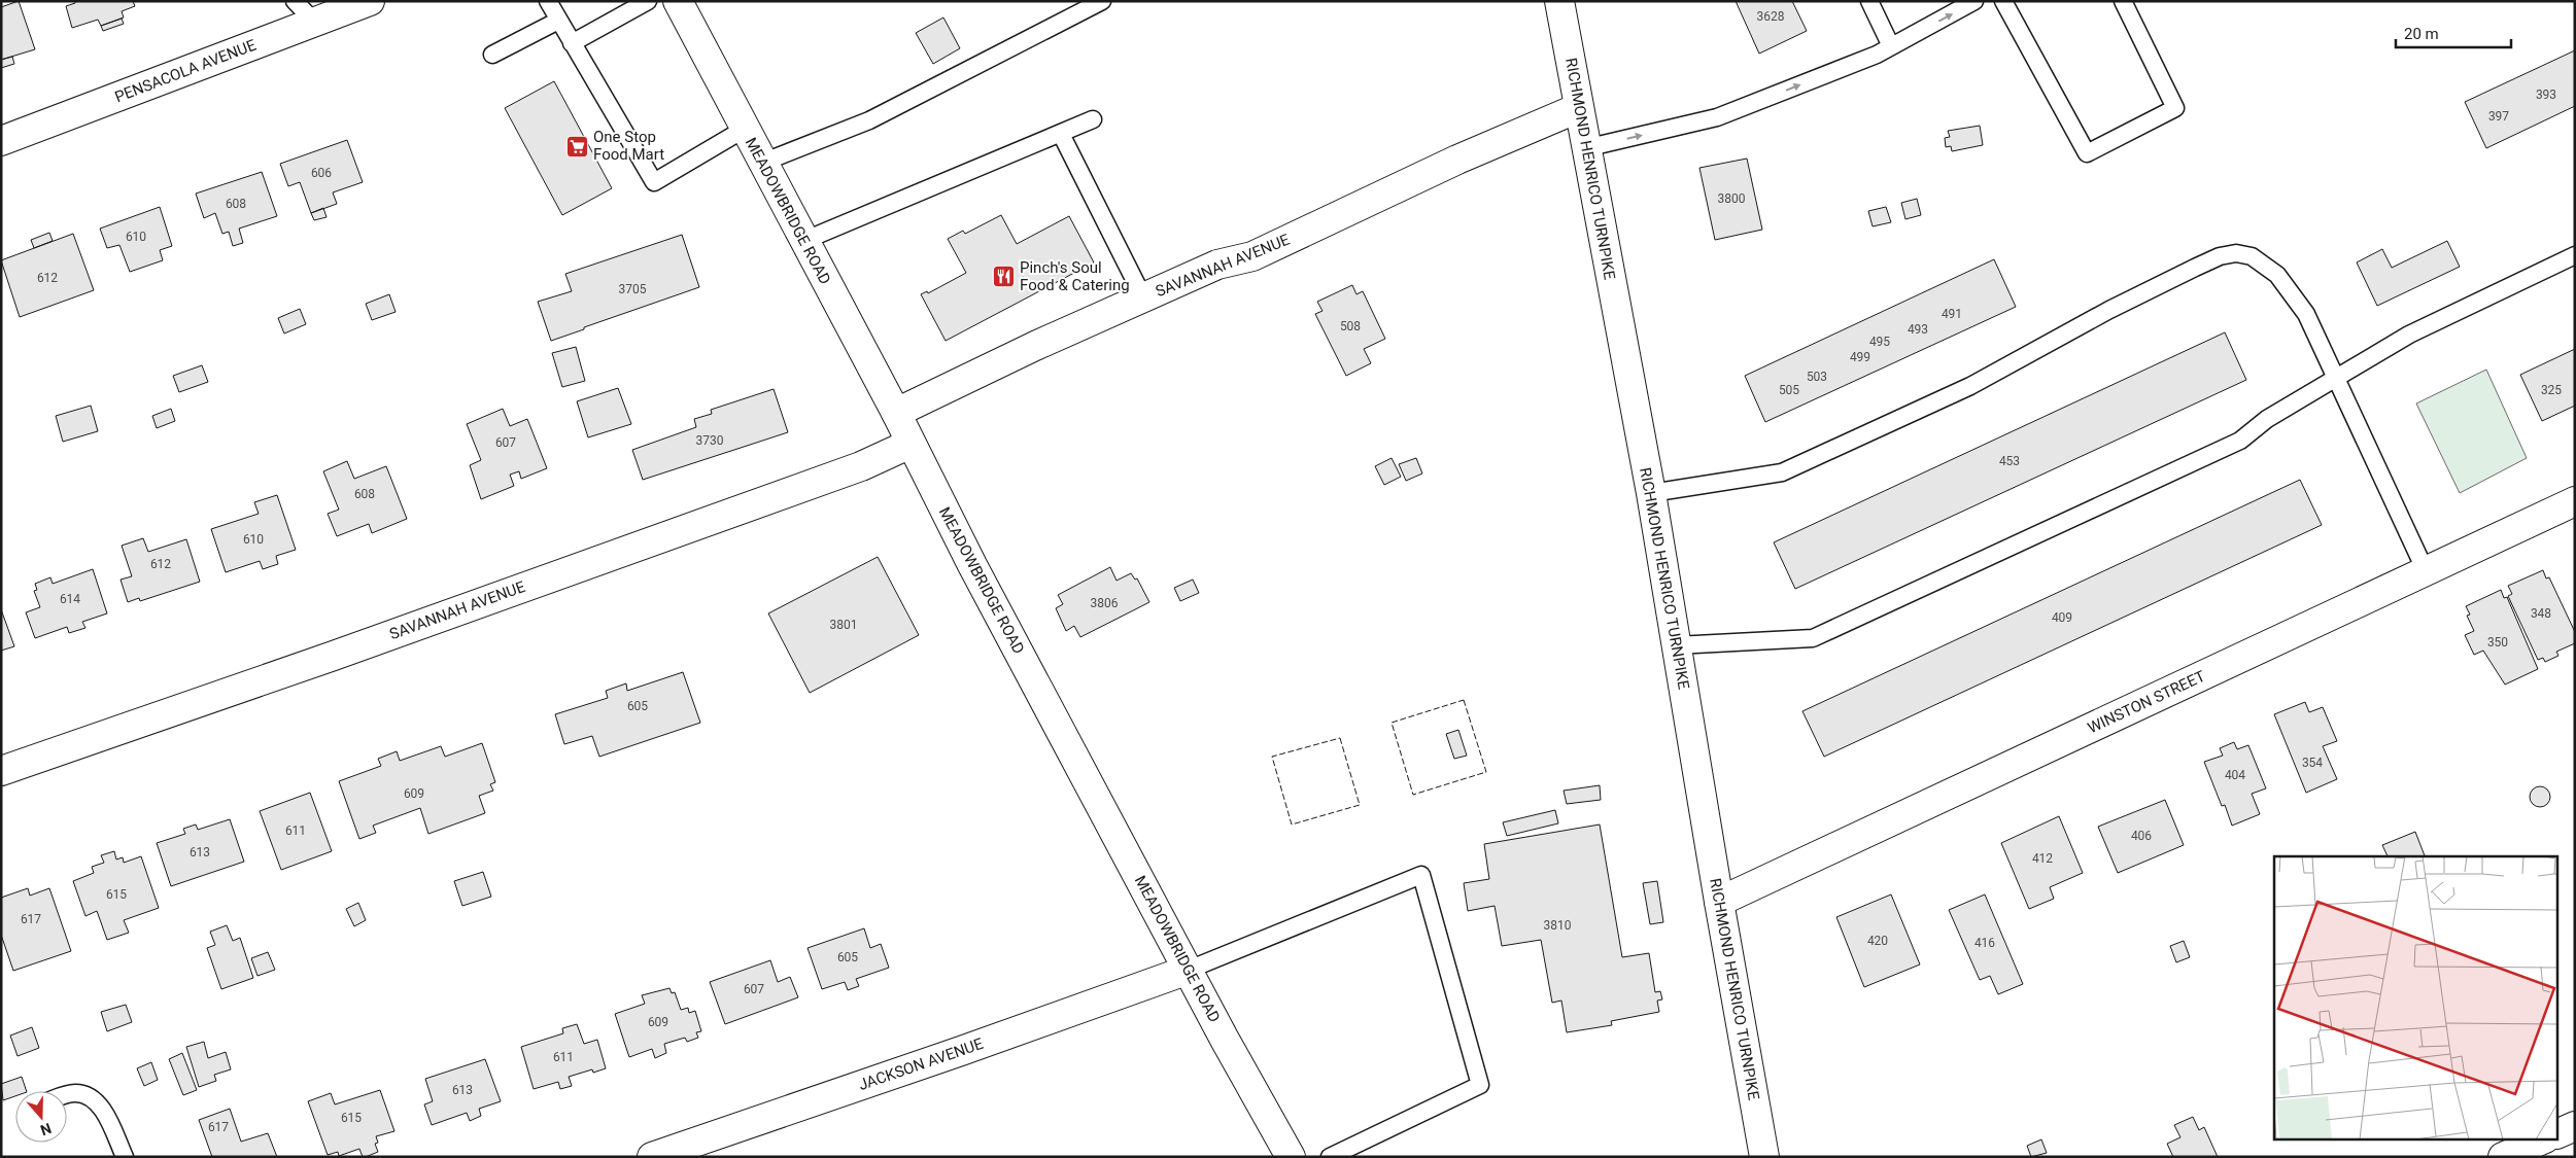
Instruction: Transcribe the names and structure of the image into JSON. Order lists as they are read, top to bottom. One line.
{"streets":{"street":["PENSACOLA AVENUE","RICHMOND HENRICO TURNPIKE","MEADOWBRIDGE ROAD","SAVANNAH AVENUE","WINSTON STREET","JACKSON AVENUE"]},"crossings":[["RICHMOND HENRICO TURNPIKE","SAVANNAH AVENUE"],["RICHMOND HENRICO TURNPIKE","WINSTON STREET"],["MEADOWBRIDGE ROAD","SAVANNAH AVENUE"],["MEADOWBRIDGE ROAD","JACKSON AVENUE"]],"places":{"supermarket":["One Stop Food Mart"],"restaurant":["Pinch's Soul Food & Catering"]},"house_numbers":["3628","393","397","606","3800","608","610","612","3705","491","508","493","495","499","503","505","325","3730","607","453","608","610","612","614","3806","348","409","3801","350","605","354","404","609","611","406","613","412","615","617","3810","420","416","605","607","609","611","613","615","617"],"scale_bar":"20 m","north":"bottom"}
